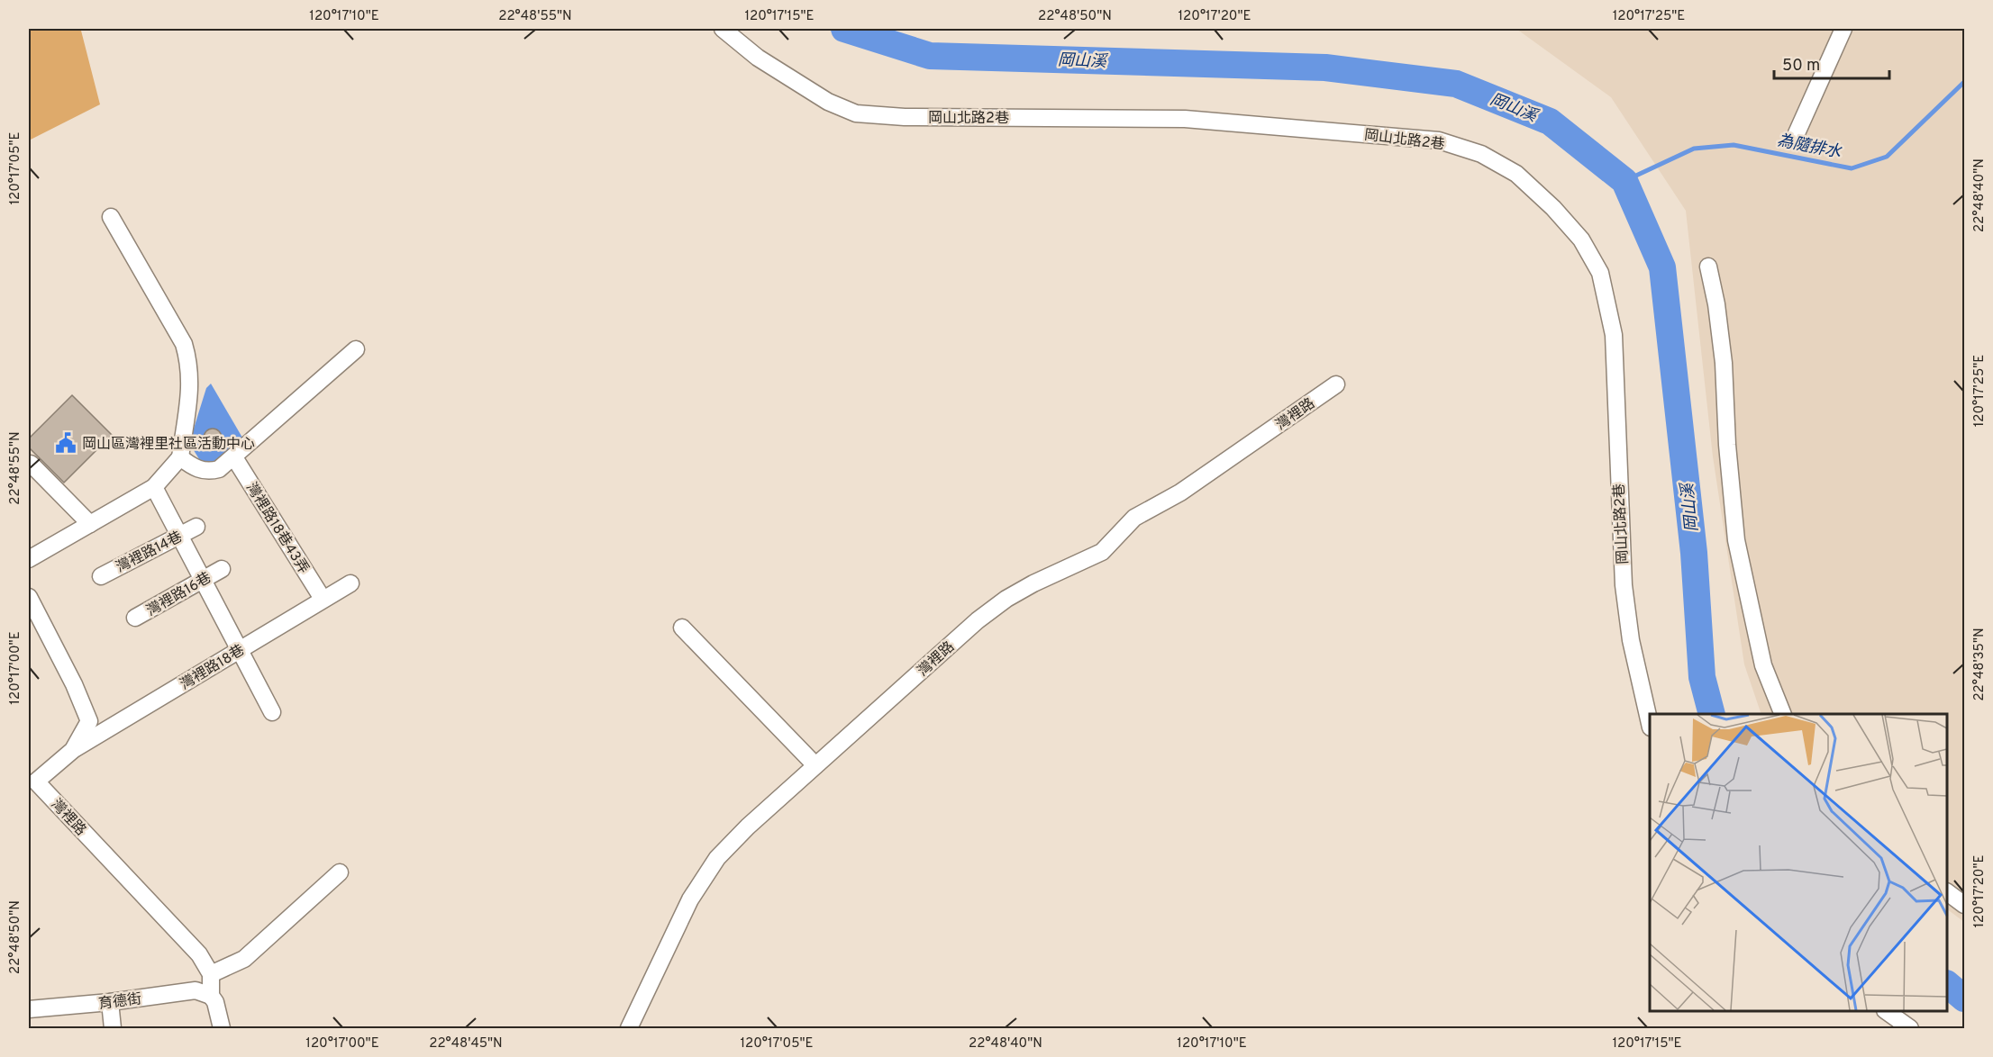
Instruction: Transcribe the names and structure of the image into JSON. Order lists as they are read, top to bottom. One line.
{"streets":{"street":["岡山北路2巷","灣裡路","灣裡路18巷43弄","灣裡路14巷","灣裡路16巷","灣裡路18巷","育德街"]},"crossings":[["灣裡路","灣裡路18巷"],["灣裡路18巷43弄","灣裡路18巷"]],"water":["岡山溪","為隨排水"],"places":{"public building":["岡山區灣裡里社區活動中心"]},"scale_bar":"50 m","coordinates":["120°17'10\"E","22°48'55\"N","120°17'15\"E","22°48'50\"N","120°17'20\"E","120°17'25\"E","120°17'05\"E","22°48'40\"N","22°48'35\"N","120°17'00\"E","22°48'45\"N"]}
